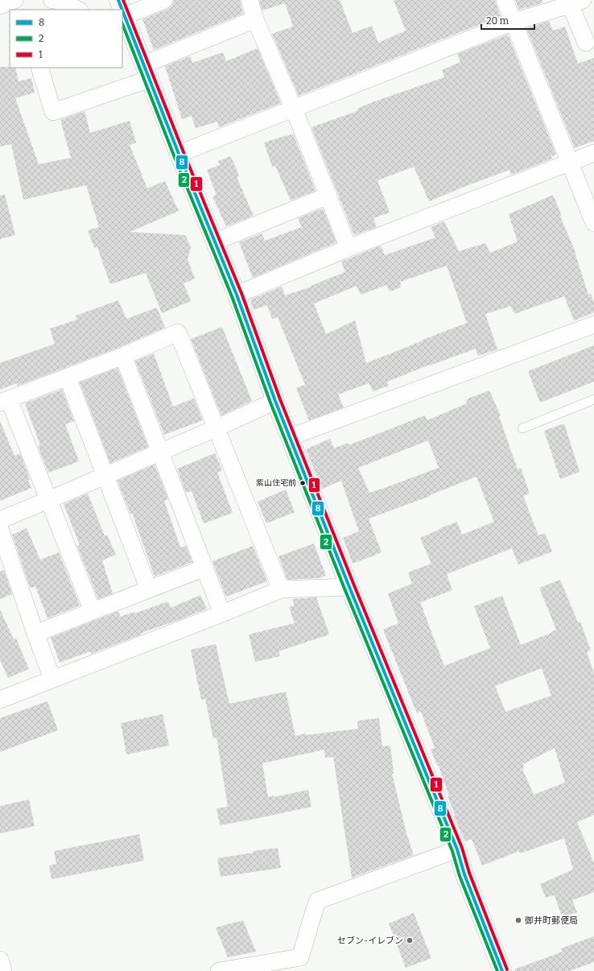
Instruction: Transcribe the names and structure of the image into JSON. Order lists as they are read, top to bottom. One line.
{"places":["紫山住宅前","御井町郵便局","セブン-イレブン"],"lines":["transit line 8","transit line 1","transit line 2"],"legend":["8","2","1"],"scale_bar":"20 m"}
